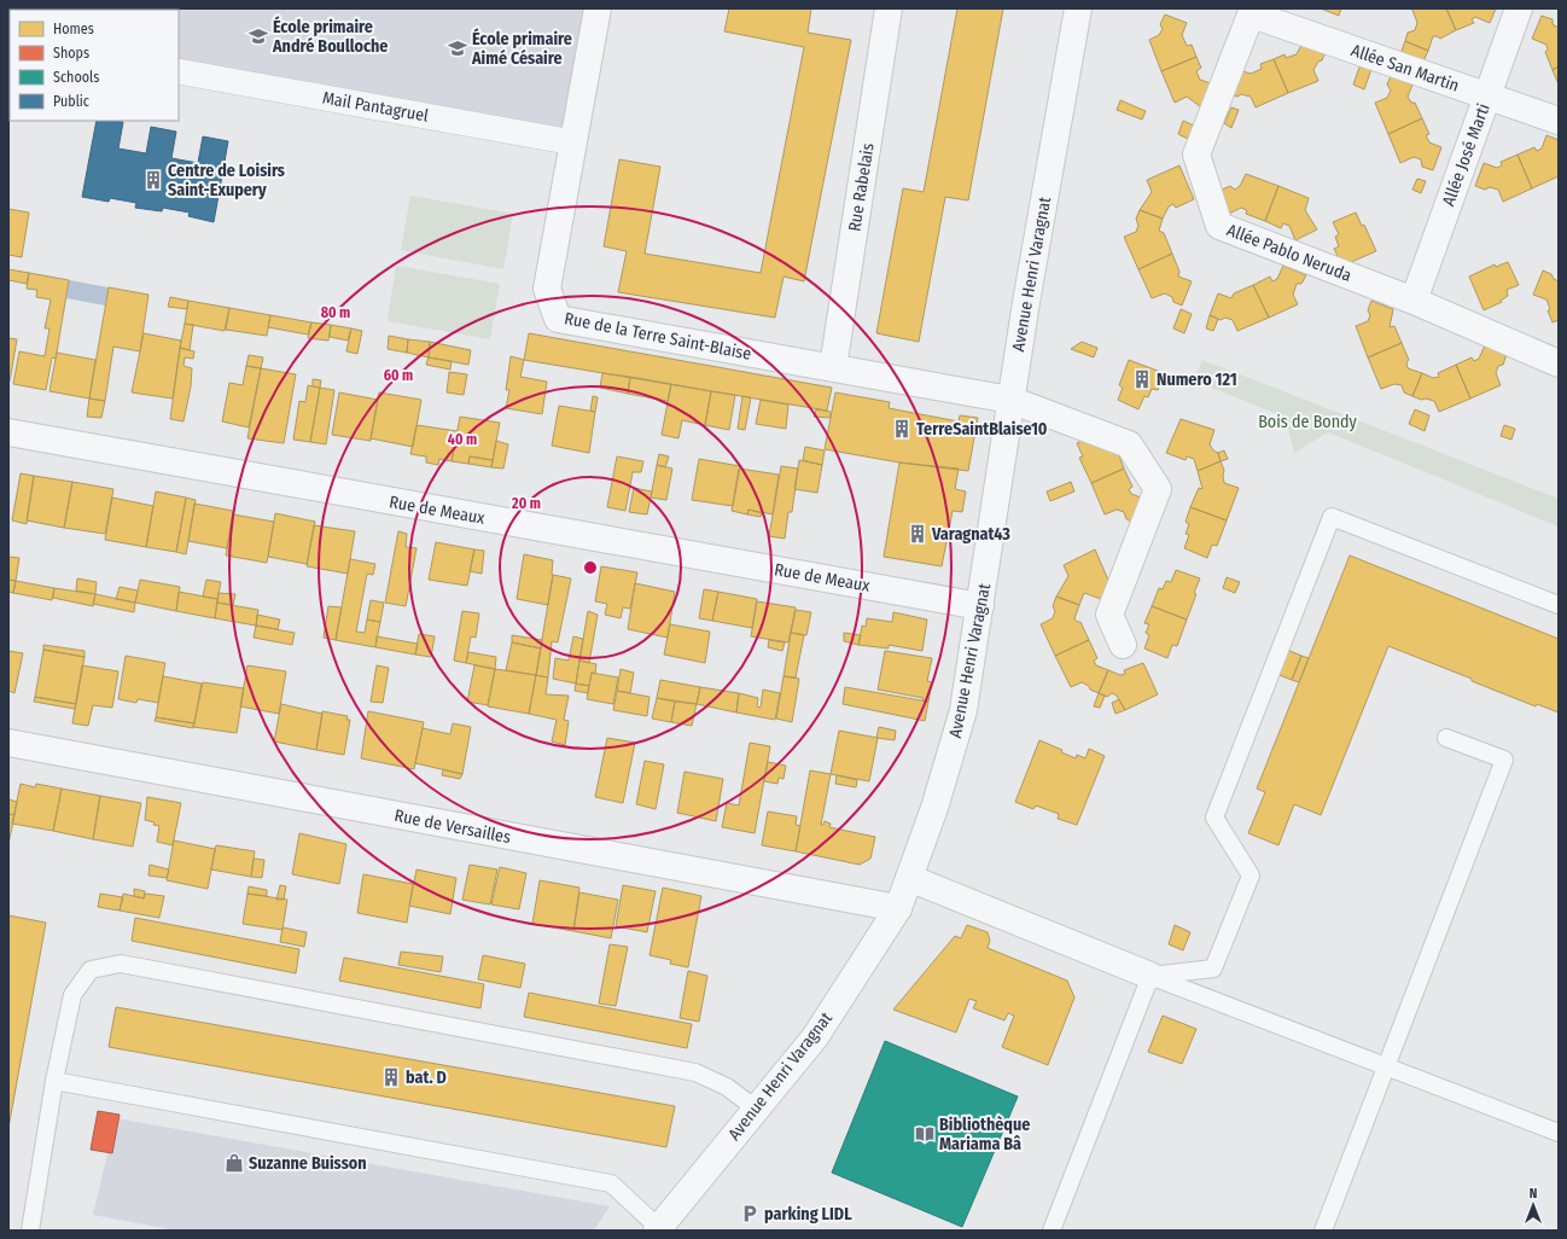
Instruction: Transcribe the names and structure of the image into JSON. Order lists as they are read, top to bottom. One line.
{"streets":{"street":["Allée San Martin","Mail Pantagruel","Allée José Marti","Rue Rabelais","Allée Pablo Neruda","Avenue Henri Varagnat","Rue de la Terre Saint-Blaise","Rue de Meaux","Rue de Versailles"]},"crossings":[["Allée San Martin","Allée José Marti"],["Allée San Martin","Allée Pablo Neruda"],["Mail Pantagruel","Rue de la Terre Saint-Blaise"],["Allée José Marti","Allée Pablo Neruda"],["Rue Rabelais","Rue de la Terre Saint-Blaise"],["Avenue Henri Varagnat","Rue de la Terre Saint-Blaise"],["Avenue Henri Varagnat","Rue de Meaux"],["Avenue Henri Varagnat","Rue de Versailles"]],"parks":["Bois de Bondy"],"places":{"school or university":["École primaire André Boulloche","École primaire Aimé Césaire"],"building":["Centre de Loisirs Saint-Exupery","Numero 121","TerreSaintBlaise10","Varagnat43","bat. D"],"library":["Bibliothèque Mariama Bâ"],"shop":["Suzanne Buisson"],"parking":["parking LIDL"]},"legend":["Homes","Shops","Schools","Public"],"north":"top","rings":["80 m","60 m","40 m","20 m"]}
